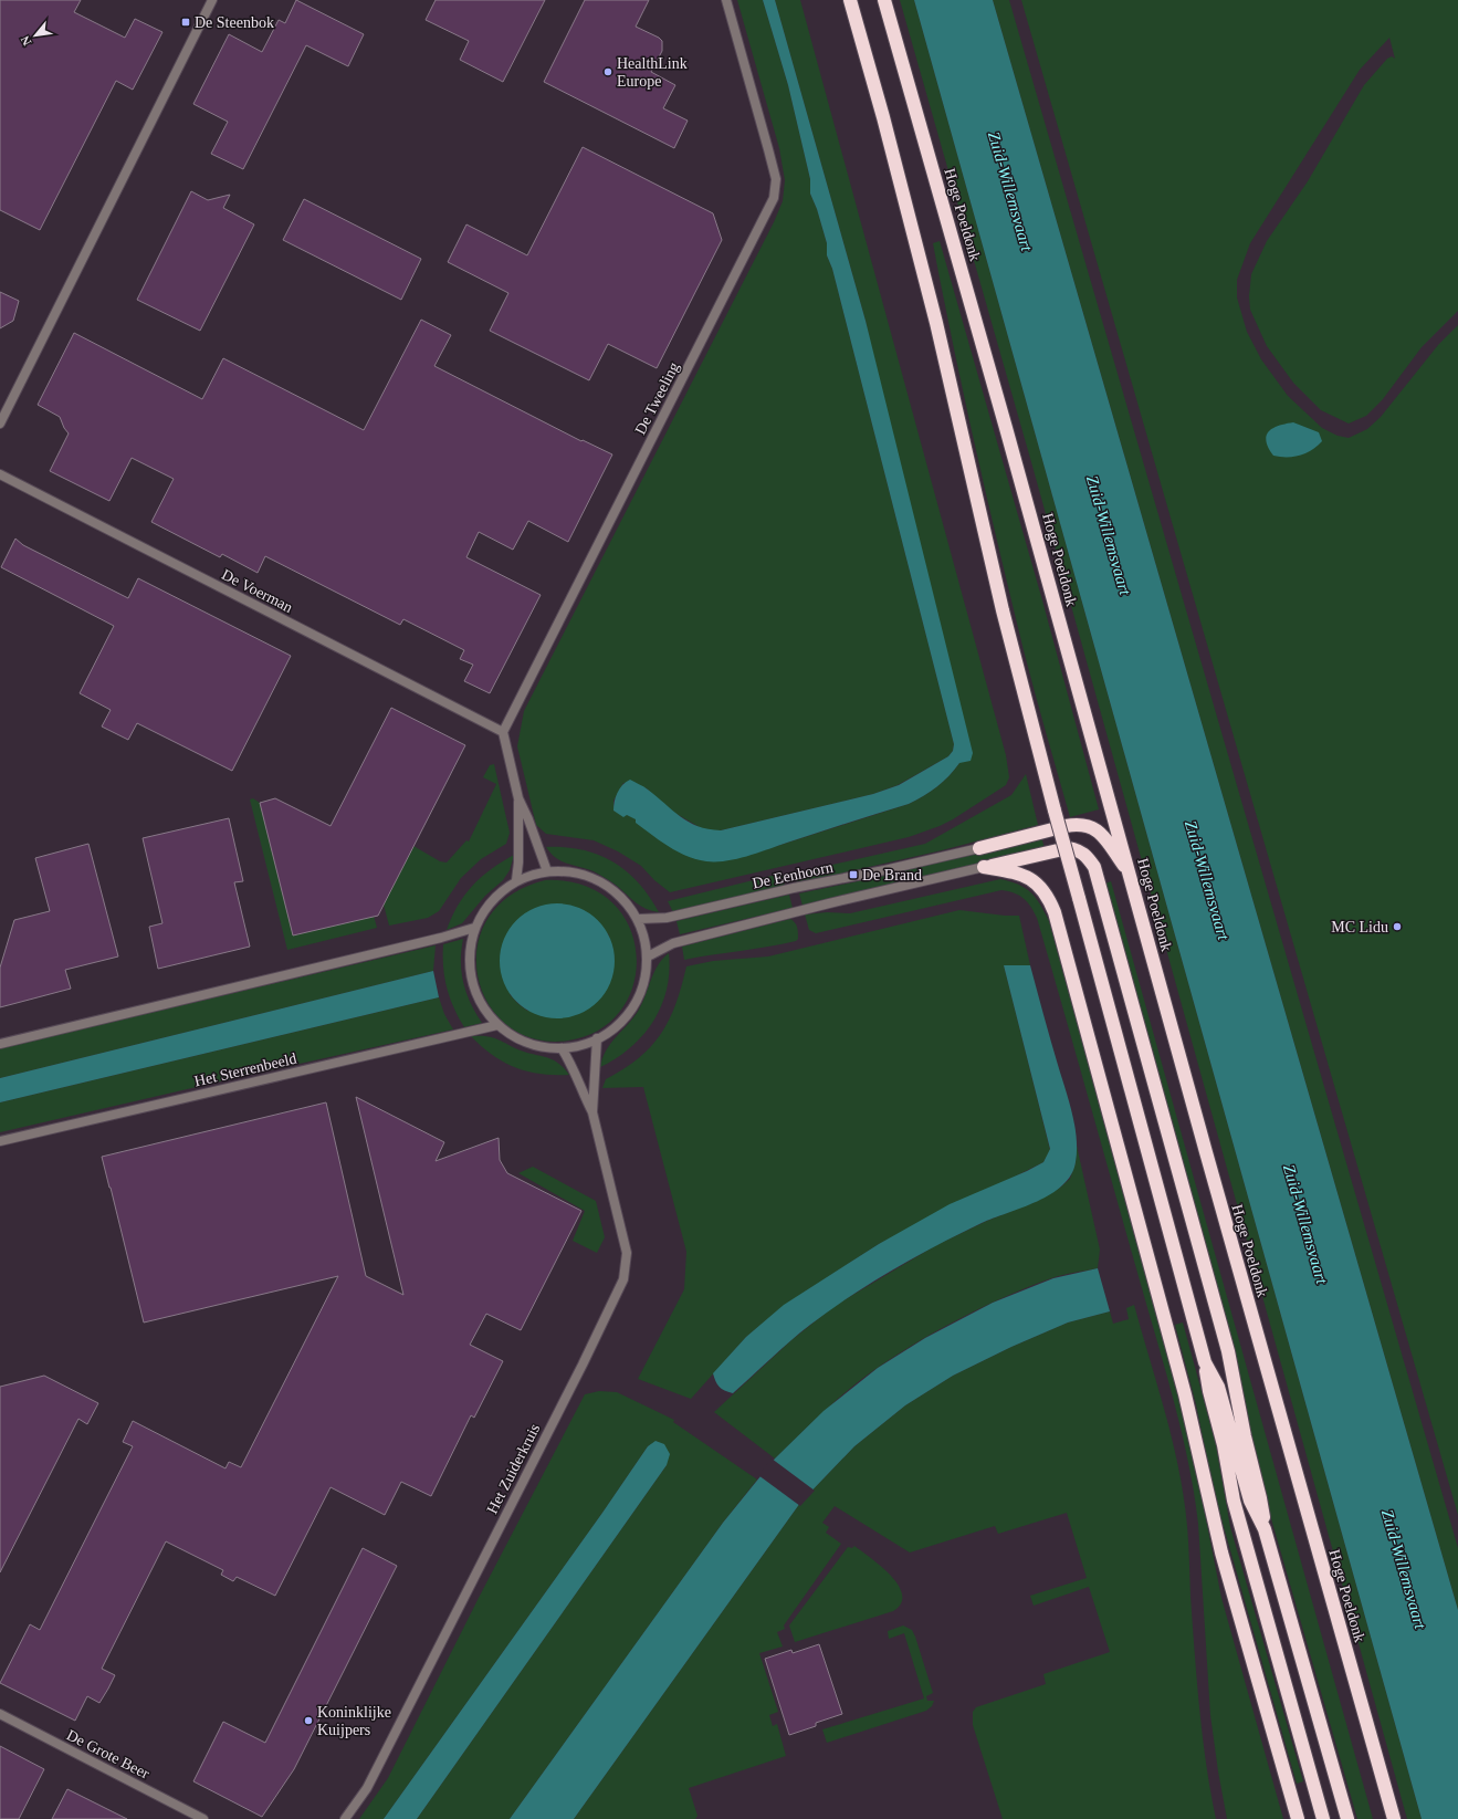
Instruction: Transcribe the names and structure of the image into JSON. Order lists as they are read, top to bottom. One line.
{"streets":{"highway":["Hoge Poeldonk"],"street":["De Tweeling","De Voerman","De Eenhoorn","Het Sterrenbeeld","Het Zuiderkruis","De Grote Beer"]},"crossings":[["De Tweeling","De Voerman"]],"water":["Zuid-Willemsvaart"],"places":{"transit":["De Steenbok","De Brand"],"other":["HealthLink Europe","MC Lidu","Koninklijke Kuijpers"]},"north":"bottom left"}
